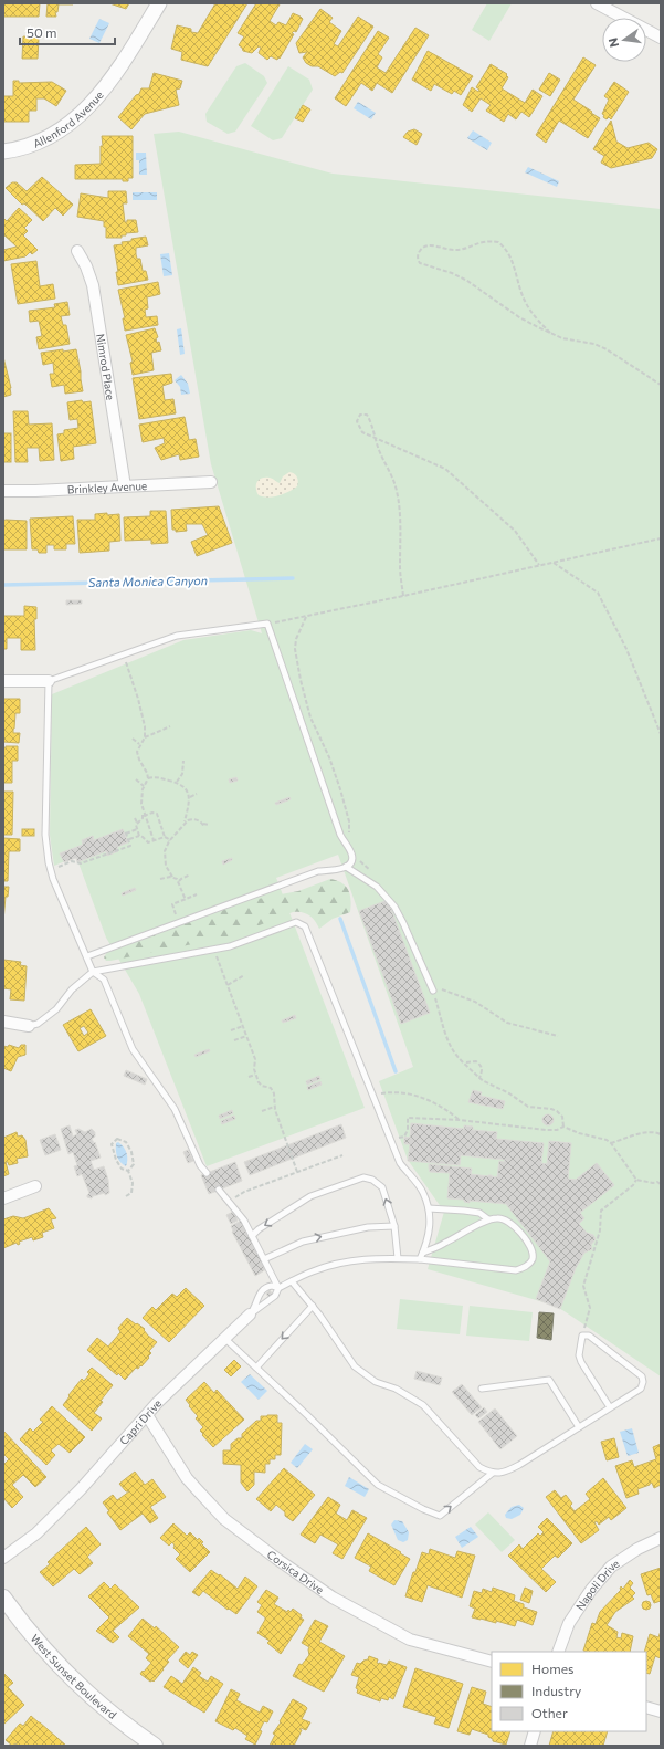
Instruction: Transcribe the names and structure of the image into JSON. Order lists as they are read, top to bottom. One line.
{"streets":{"main road":["West Sunset Boulevard"],"street":["Allenford Avenue","Nimrod Place","Brinkley Avenue","Capri Drive","Corsica Drive","Napoli Drive"]},"crossings":[["Nimrod Place","Brinkley Avenue"],["Capri Drive","Corsica Drive"]],"water":["Santa Monica Canyon"],"legend":["Homes","Industry","Other"],"scale_bar":"50 m","north":"left"}
